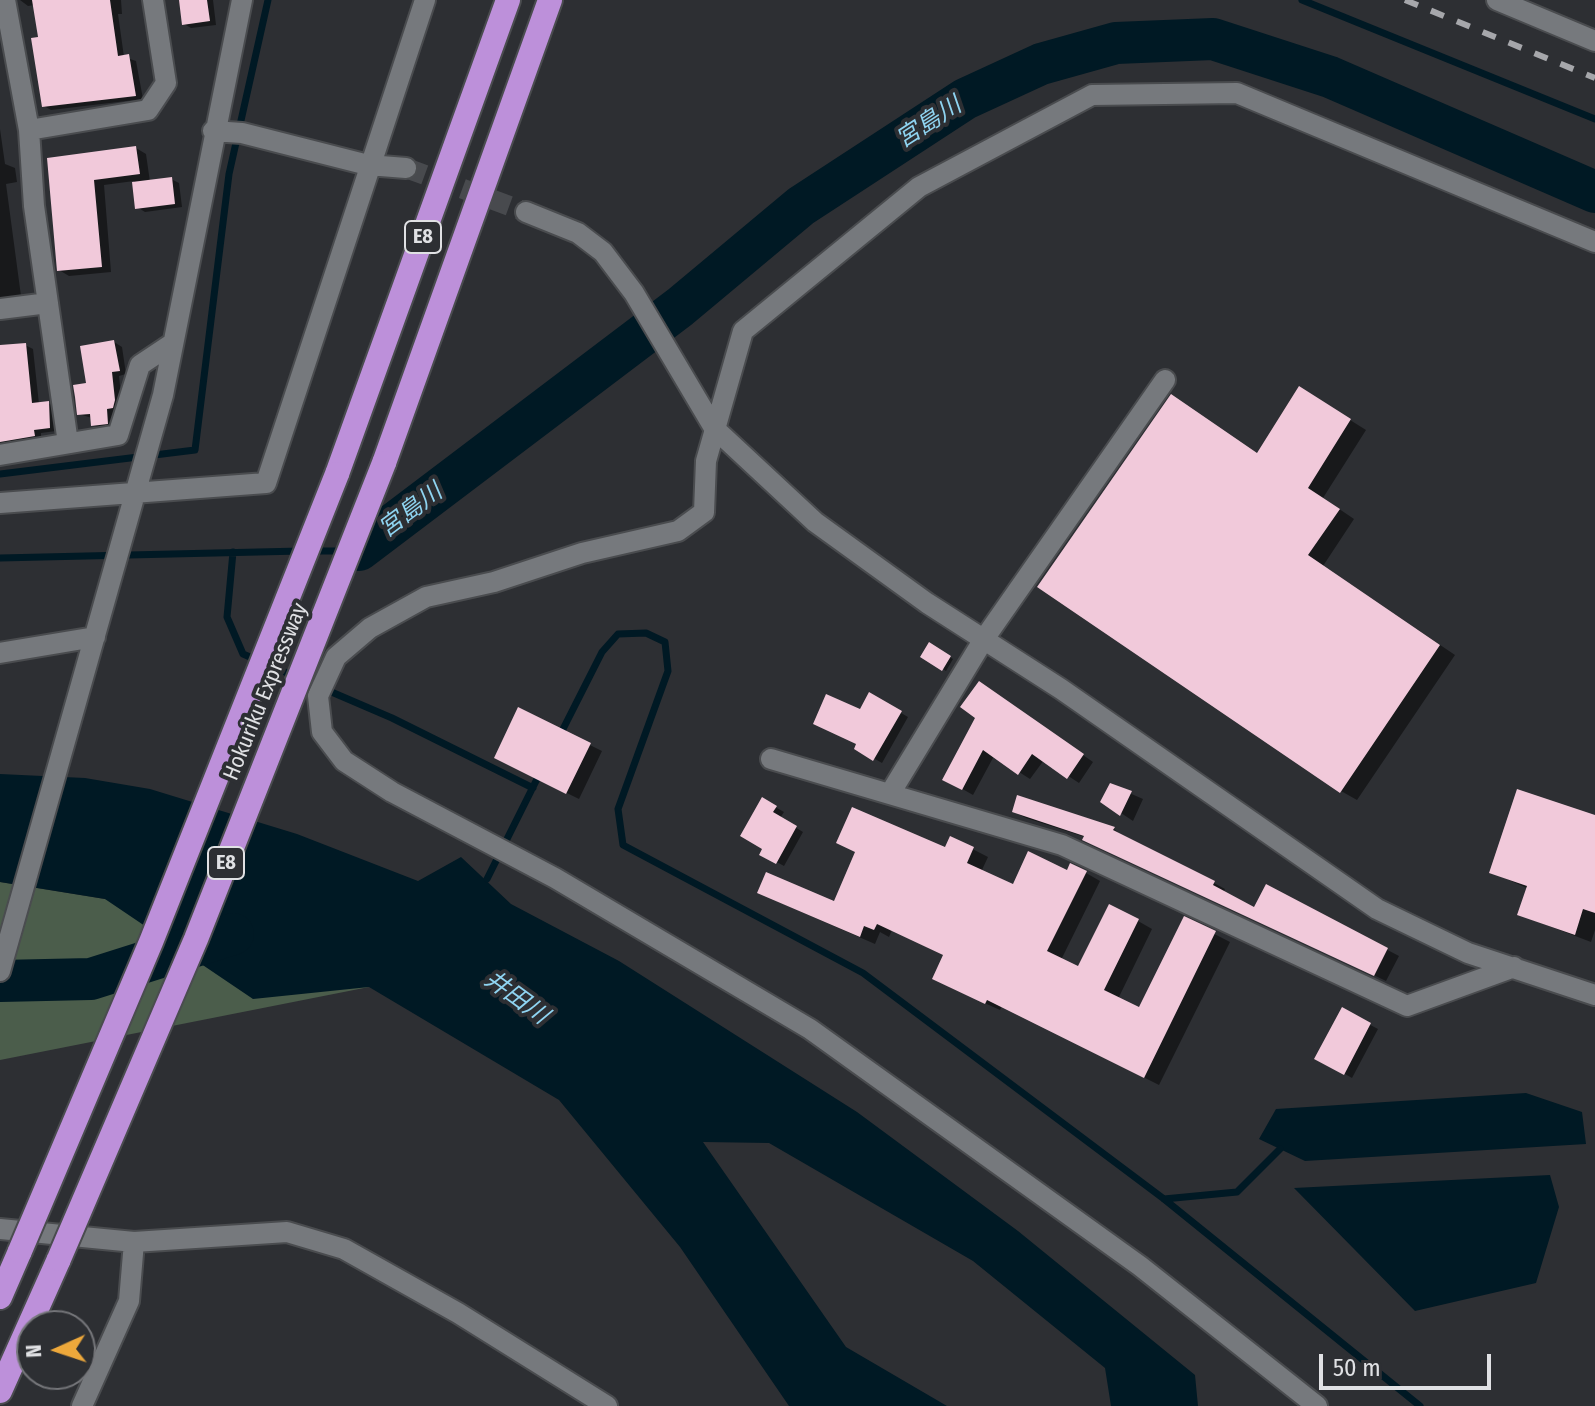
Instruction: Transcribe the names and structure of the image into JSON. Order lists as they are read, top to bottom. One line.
{"streets":{"highway":["E8","Hokuriku Expressway"]},"water":["宮島川","井田川"],"scale_bar":"50 m","north":"left"}
